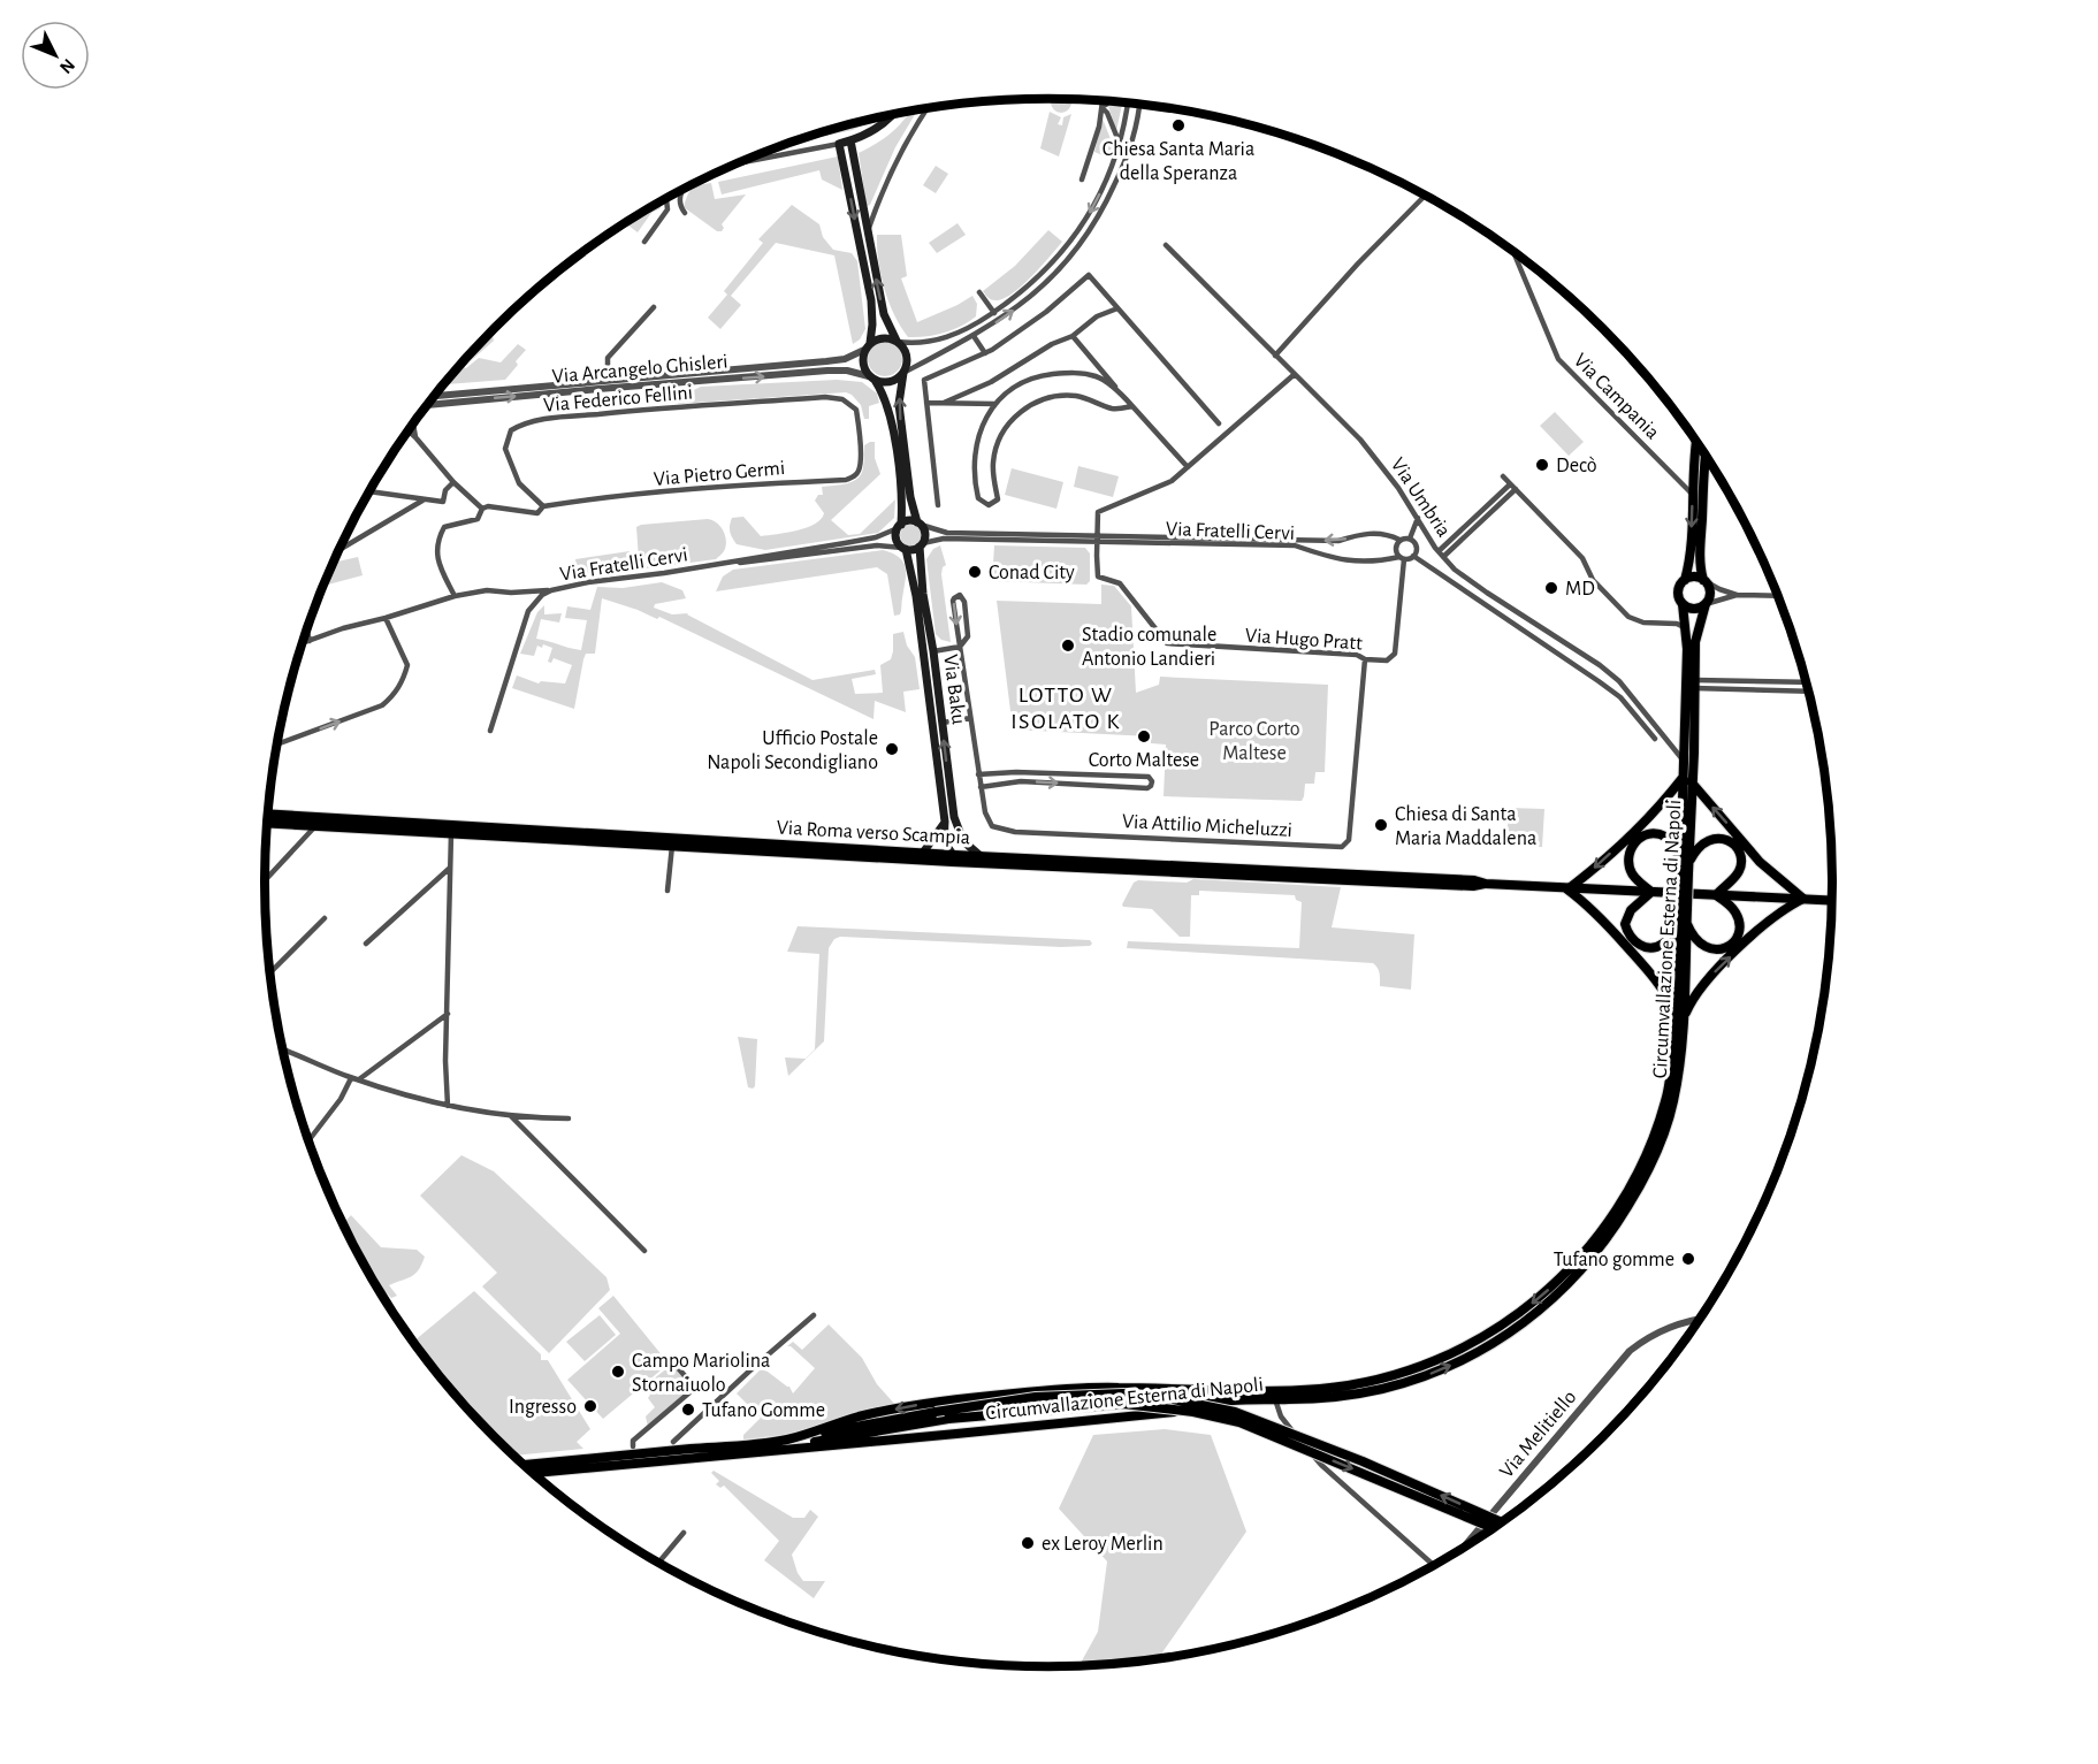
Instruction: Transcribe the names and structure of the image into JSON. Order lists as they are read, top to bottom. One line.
{"streets":{"main road":["Via Baku","Via Roma verso Scampia","Circumvallazione Esterna di Napoli"],"street":["Via Arcangelo Ghisleri","Via Campania","Via Federico Fellini","Via Pietro Germi","Via Umbria","Via Fratelli Cervi","Via Hugo Pratt","Via Attilio Micheluzzi","Via Melitiello"]},"crossings":[["Via Federico Fellini","Via Pietro Germi"],["Via Umbria","Via Fratelli Cervi"],["Via Umbria","Circumvallazione Esterna di Napoli"],["Via Fratelli Cervi","Via Hugo Pratt"],["Via Fratelli Cervi","Via Baku"],["Via Hugo Pratt","Via Attilio Micheluzzi"],["Via Baku","Via Roma verso Scampia"]],"districts":["LOTTO W ISOLATO K"],"parks":["Parco Corto Maltese"],"places":["Chiesa Santa Maria della Speranza","Decò","Conad City","MD","Stadio comunale Antonio Landieri","Corto Maltese","Ufficio Postale Napoli Secondigliano","Chiesa di Santa Maria Maddalena","Tufano gomme","Campo Mariolina Stornaiuolo","Ingresso","Tufano Gomme","ex Leroy Merlin"],"north":"bottom right"}
